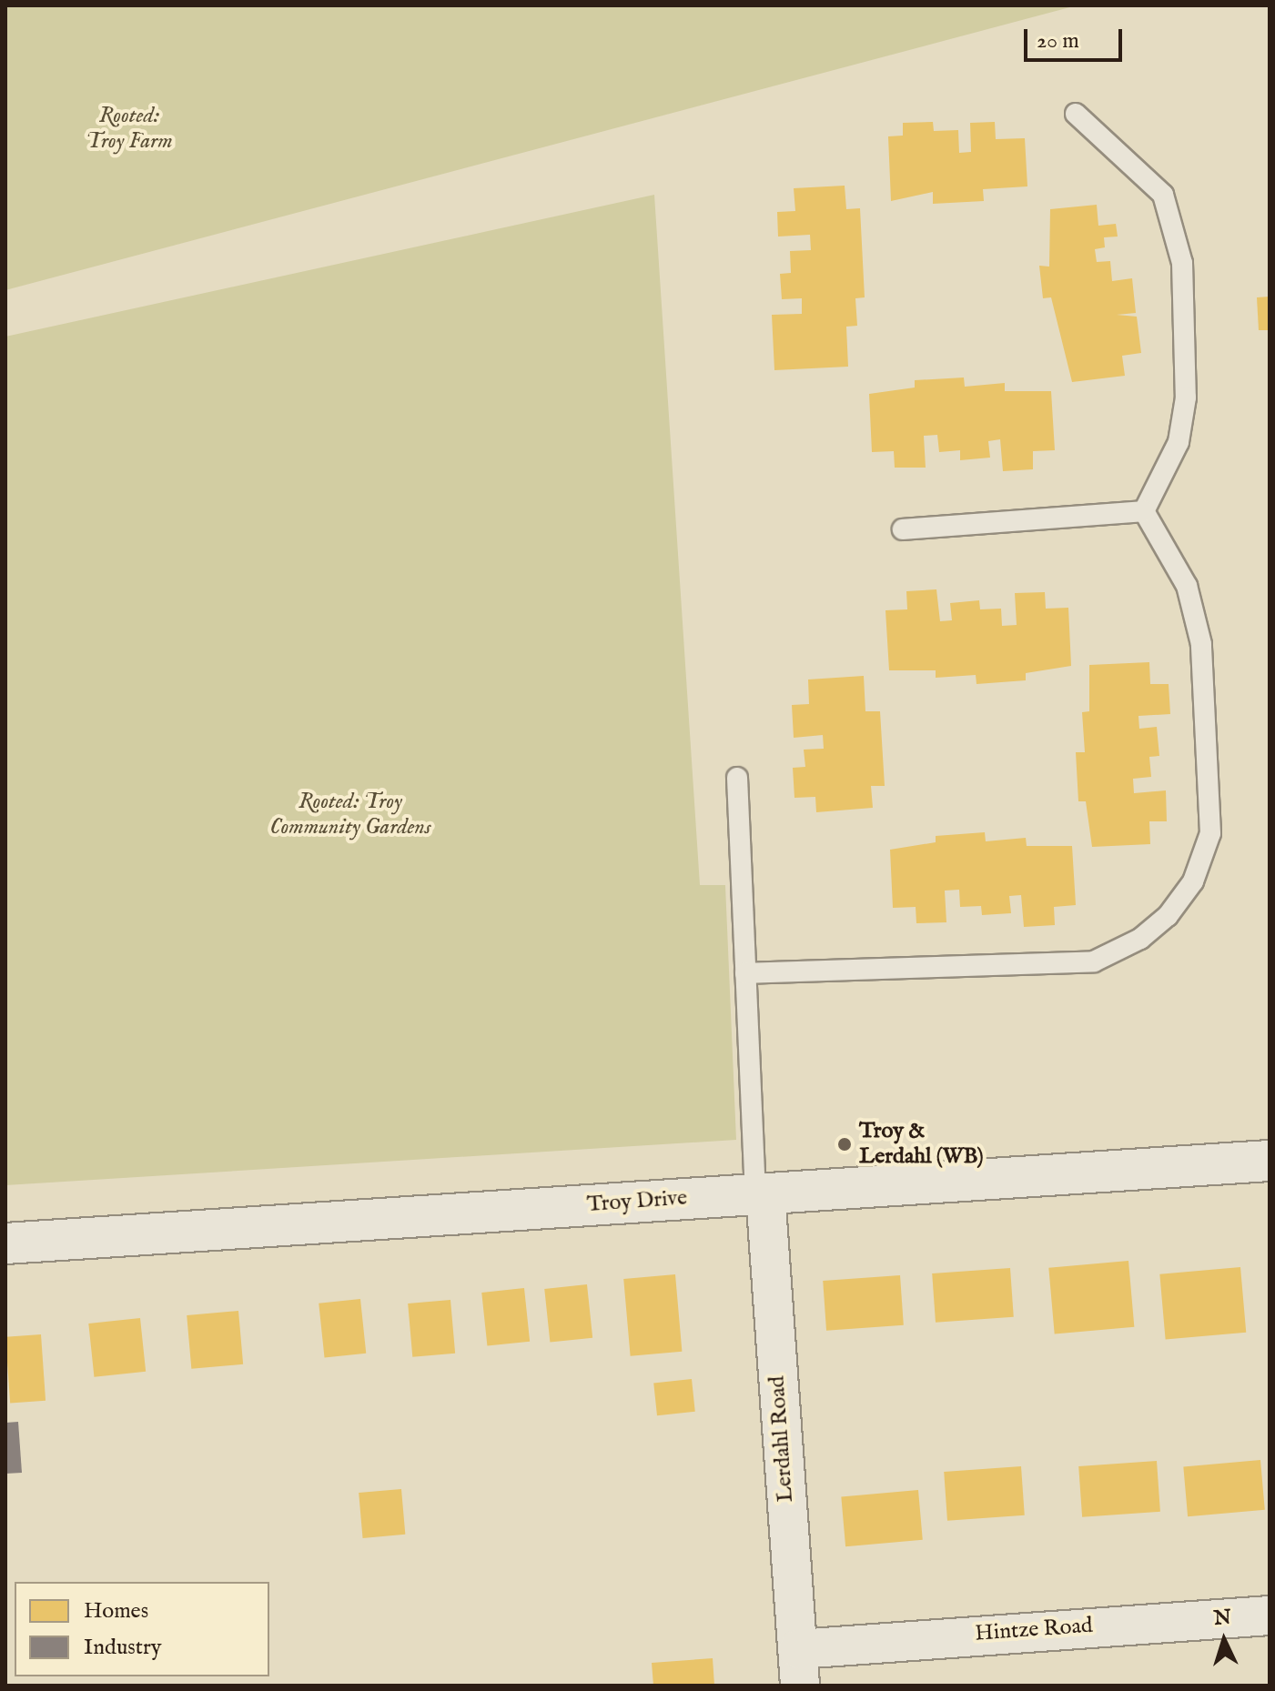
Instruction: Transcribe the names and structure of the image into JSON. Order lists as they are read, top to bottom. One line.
{"streets":{"street":["Troy Drive","Lerdahl Road","Hintze Road"]},"crossings":[["Troy Drive","Lerdahl Road"],["Lerdahl Road","Hintze Road"]],"parks":["Rooted: Troy Farm","Rooted: Troy Community Gardens"],"places":["Troy & Lerdahl (WB)"],"legend":["Homes","Industry"],"scale_bar":"20 m","north":"top"}
